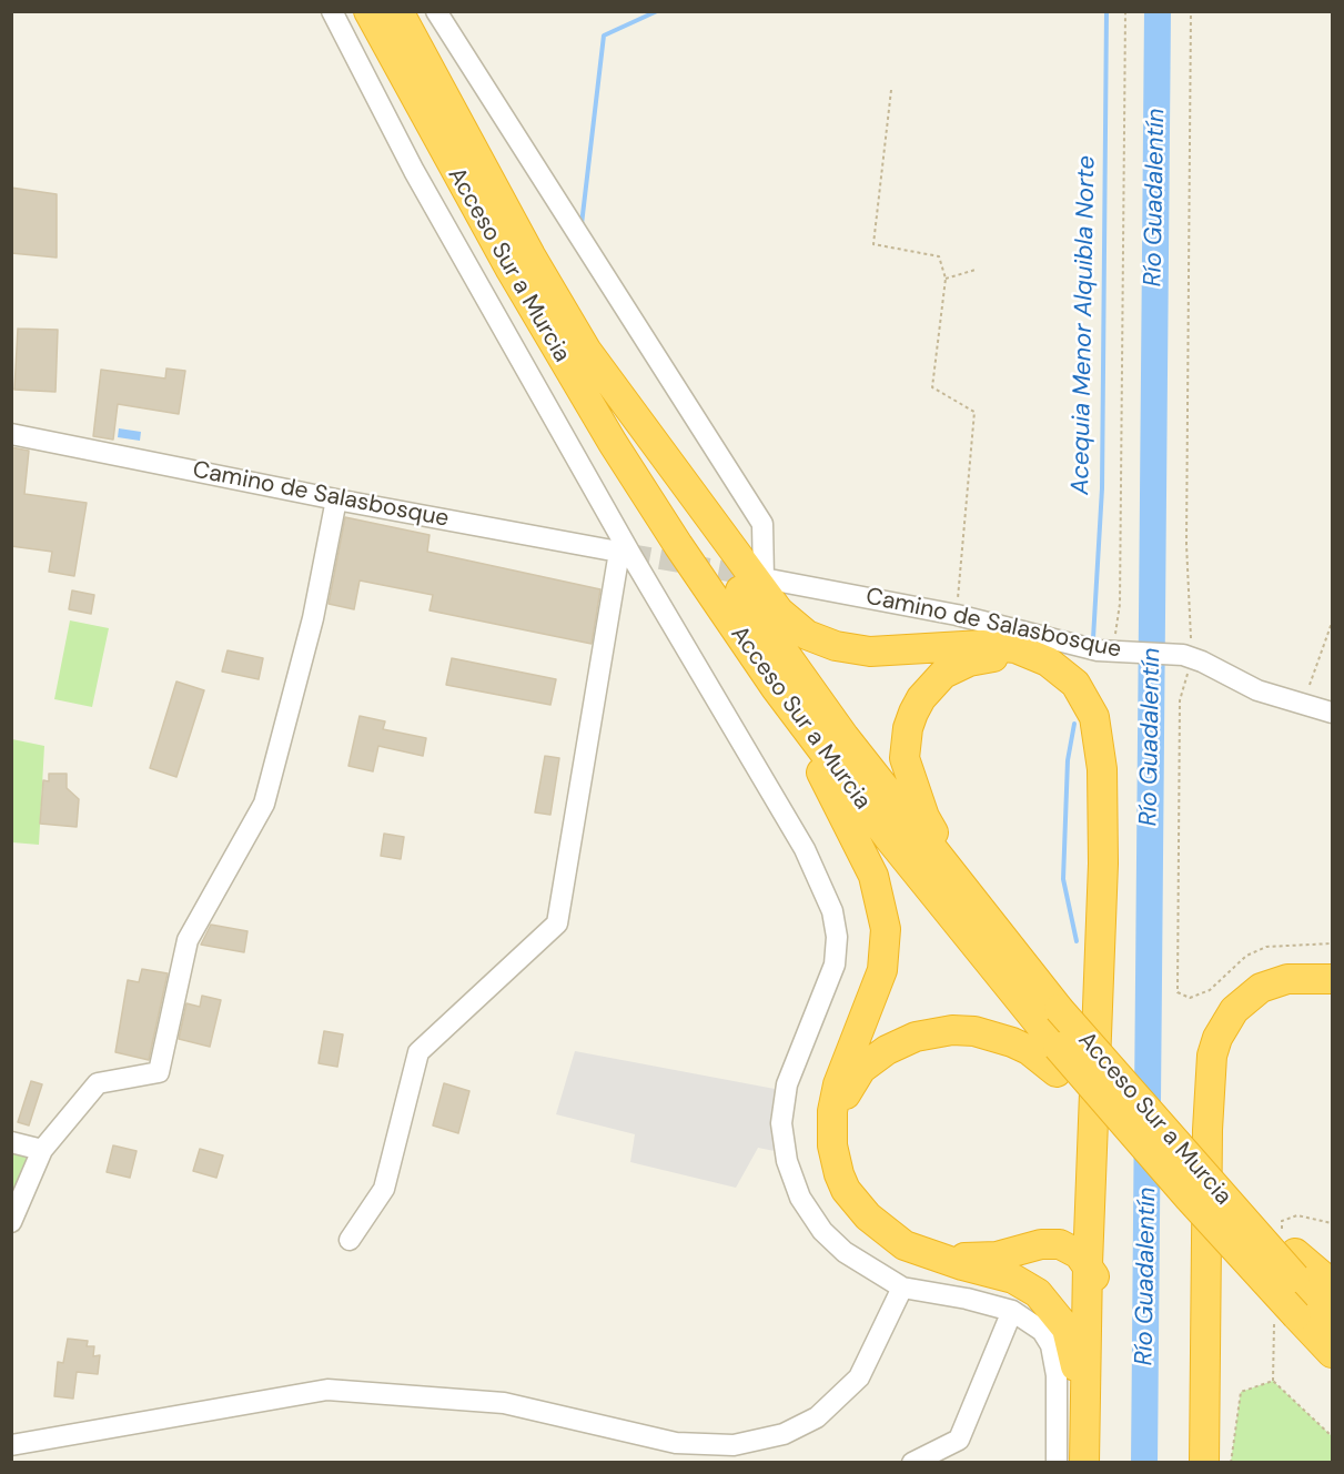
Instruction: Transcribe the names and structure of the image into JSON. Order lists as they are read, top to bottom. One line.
{"streets":{"highway":["Acceso Sur a Murcia"],"street":["Camino de Salasbosque"]},"water":["Río Guadalentín","Acequia Menor Alquibla Norte"]}
